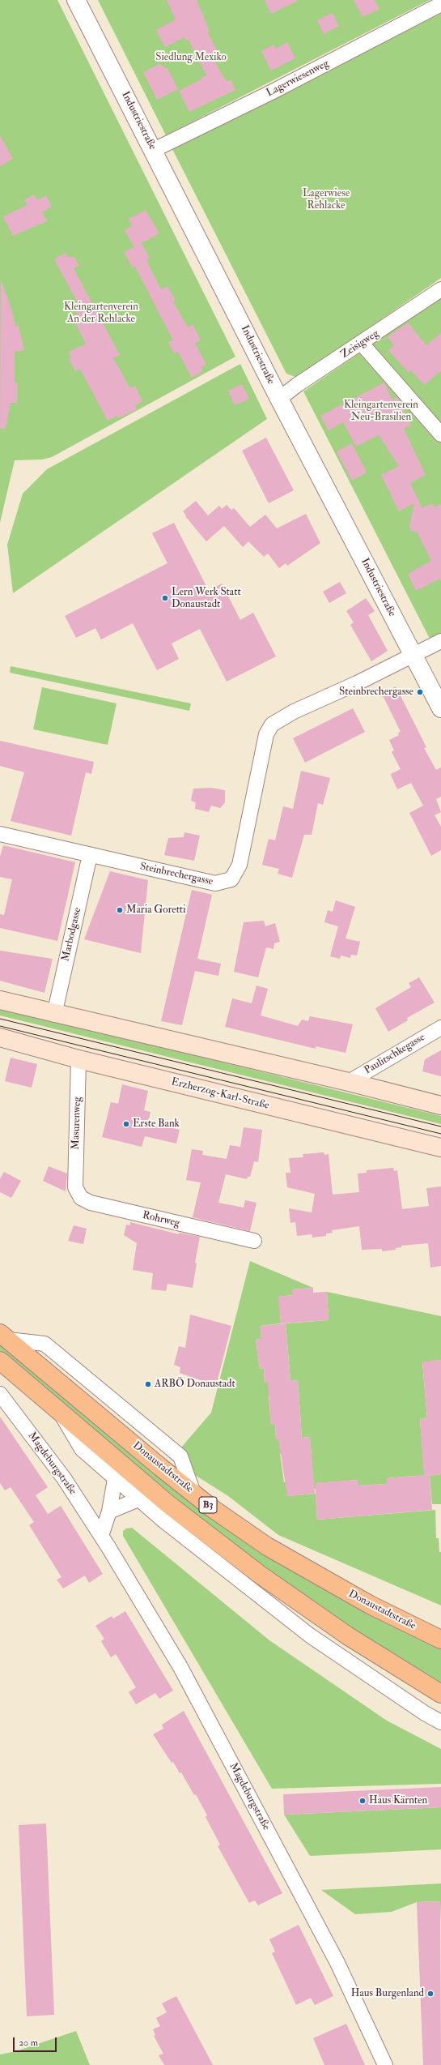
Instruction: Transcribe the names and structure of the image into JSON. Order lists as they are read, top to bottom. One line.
{"streets":{"main road":["Erzherzog-Karl-Straße","Donaustadtstraße","B3"],"street":["Lagerwiesenweg","Industriestraße","Zeisigweg","Steinbrechergasse","Marbodgasse","Paulitschkegasse","Masurenweg","Rohrweg","Magdeburgstraße"]},"crossings":[["Lagerwiesenweg","Industriestraße"],["Industriestraße","Zeisigweg"],["Industriestraße","Steinbrechergasse"],["Steinbrechergasse","Marbodgasse"],["Erzherzog-Karl-Straße","Masurenweg"],["Masurenweg","Rohrweg"]],"parks":["Siedlung Mexiko","Lagerwiese Rehlacke","Kleingartenverein An der Rehlacke","Kleingartenverein Neu-Brasilien"],"places":["Lern Werk Statt Donaustadt","Steinbrechergasse","Maria Goretti","Erste Bank","ARBÖ Donaustadt","Haus Kärnten","Haus Burgenland"],"scale_bar":"20 m"}
